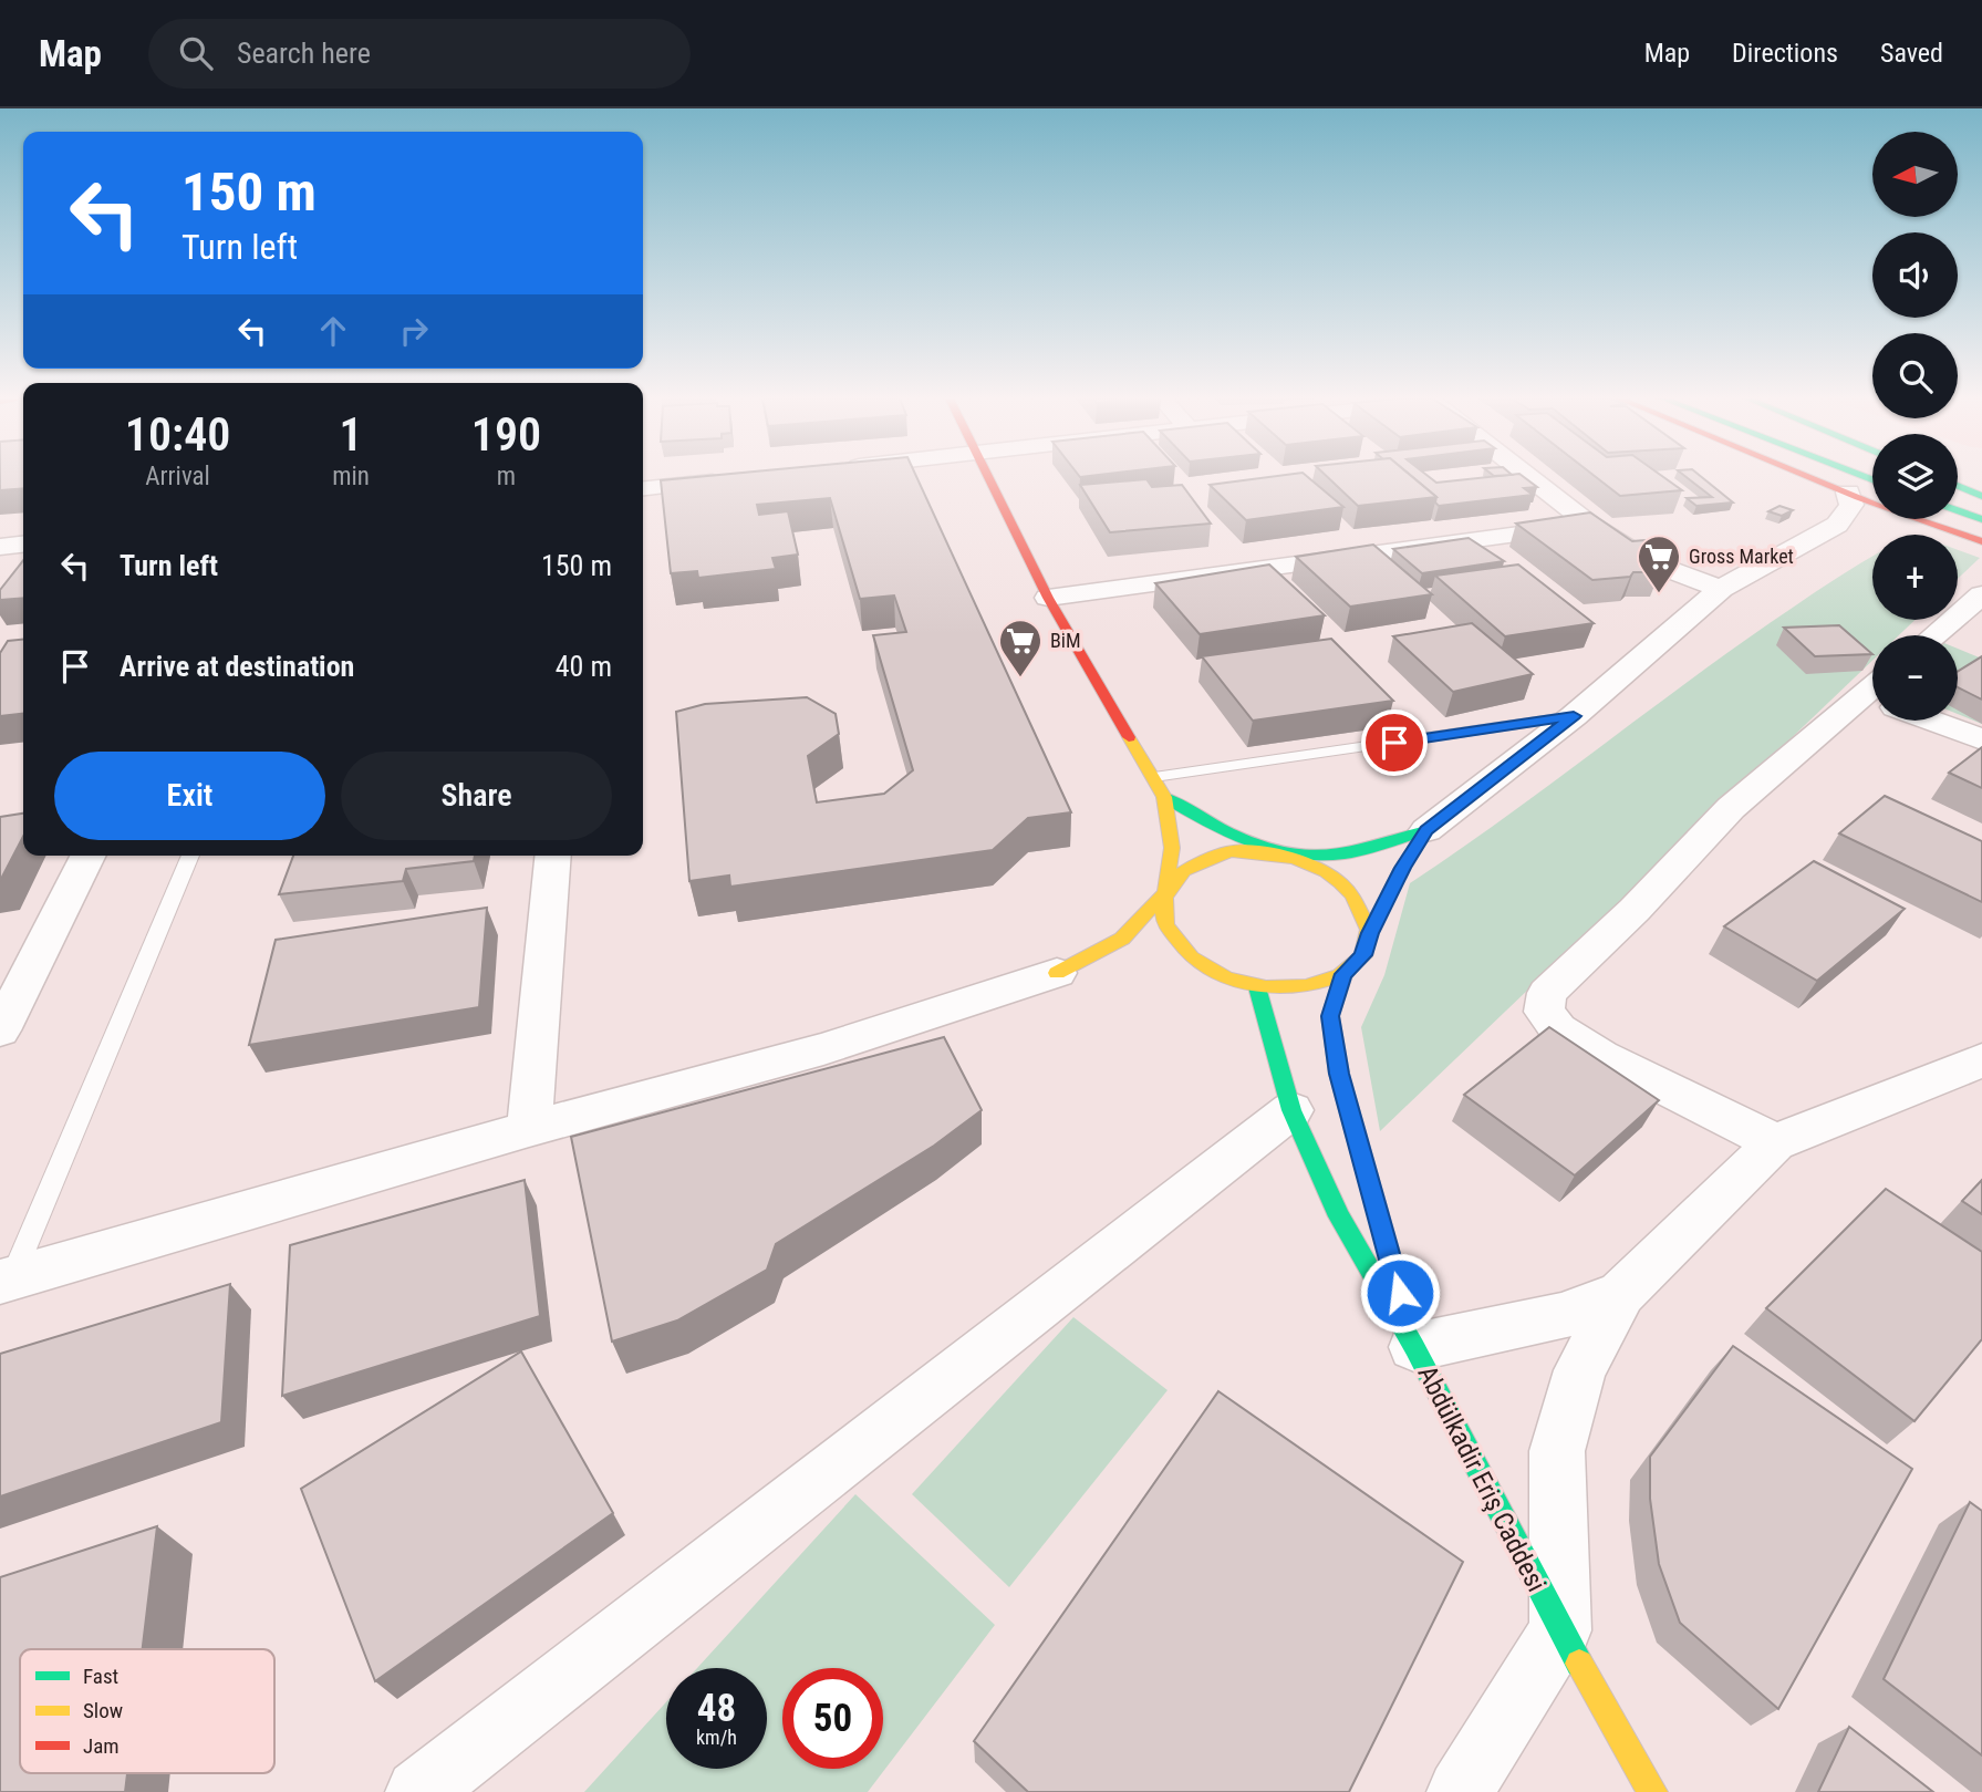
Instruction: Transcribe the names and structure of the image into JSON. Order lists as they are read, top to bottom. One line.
{"streets":{"main road":["Abdülkadir Eriş Caddesi"]},"places":{"supermarket":["Gross Market","BiM"]},"legend":["Fast","Slow","Jam"],"north":"left","page":{"header":"Map","search":"Search here","nav":["Map","Directions","Saved"],"map_buttons":["+","−"],"turn":["150 m","Turn left"],"eta":["10:40","Arrival","1","min","190","m"],"list":[{"name":"Turn left","value":"150 m"},{"name":"Arrive at destination","value":"40 m"}],"buttons":["Exit","Share"],"speed":"48 km/h","limit":"50"}}
